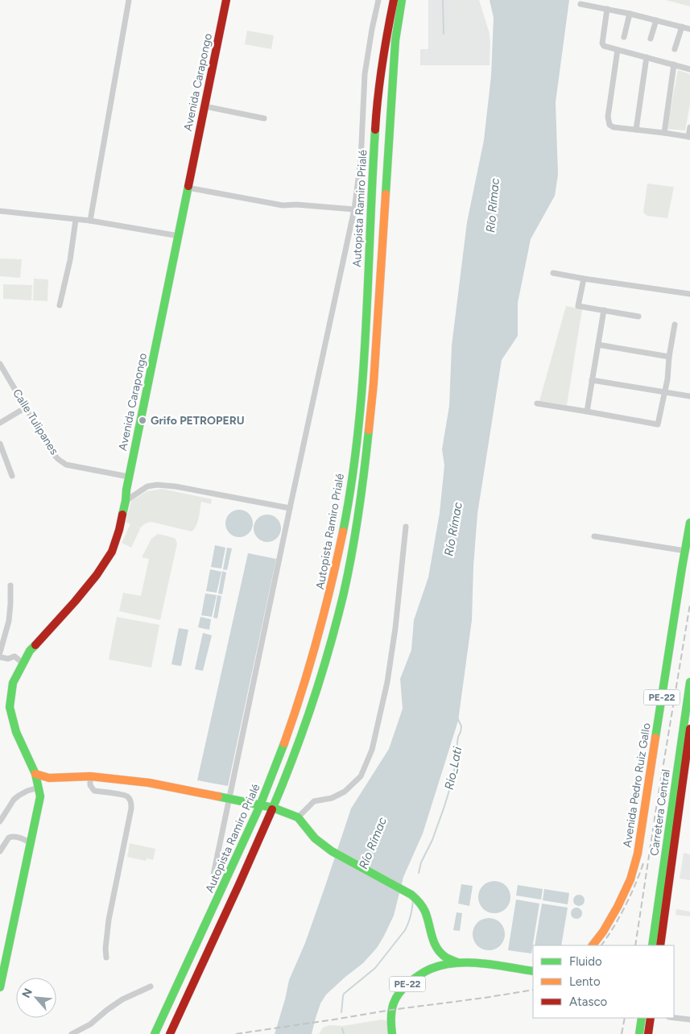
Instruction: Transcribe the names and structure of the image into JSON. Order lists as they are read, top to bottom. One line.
{"streets":{"main road":["Avenida Carapongo","Autopista Ramiro Prialé","PE-22","Avenida Pedro Ruiz Gallo","Carretera Central"],"street":["Calle Tulipanes"]},"crossings":[["Avenida Carapongo","Calle Tulipanes"]],"water":["Río Rímac","Rio_Lati"],"places":["Grifo PETROPERU"],"legend":["Fluido","Lento","Atasco"],"north":"top left"}
